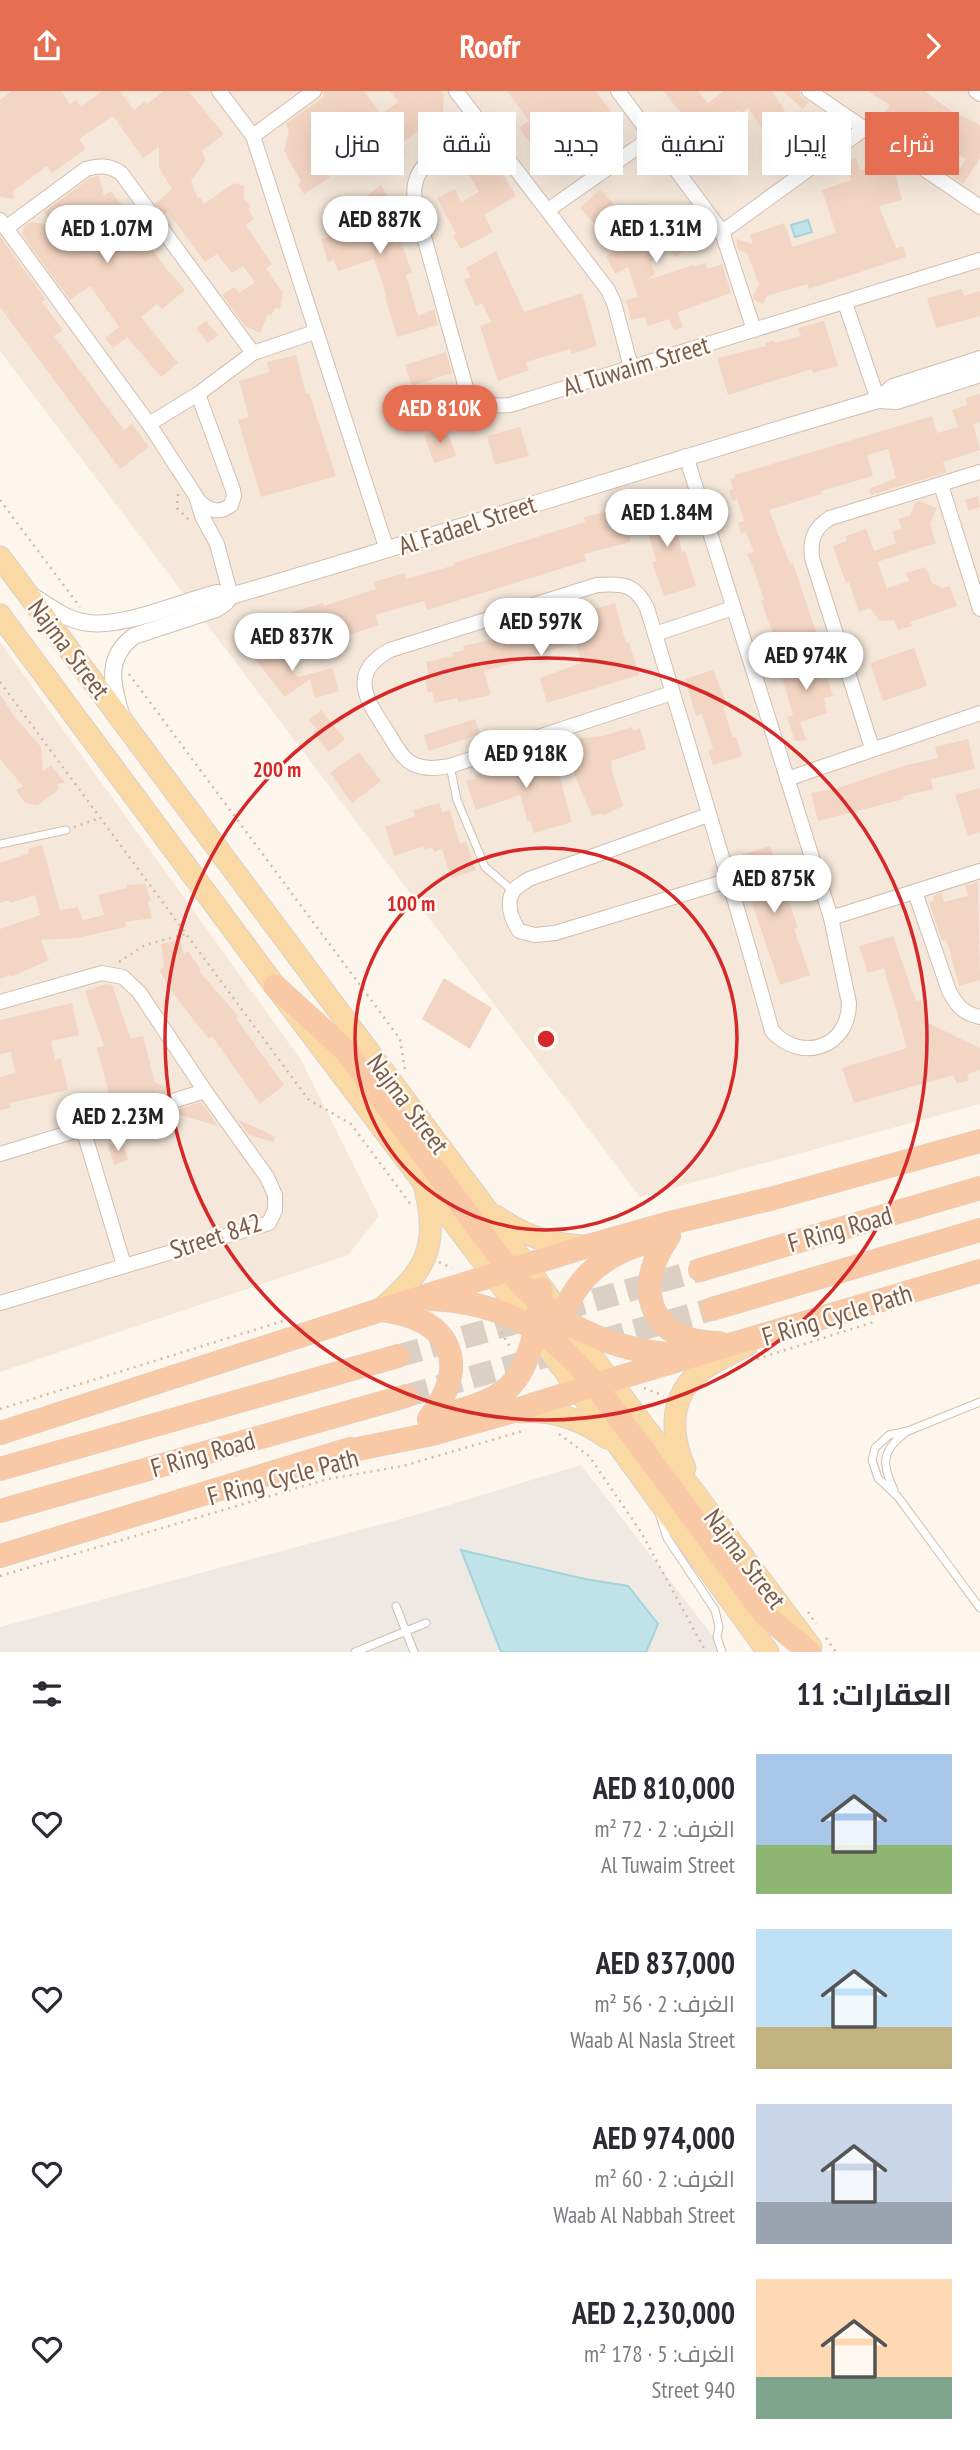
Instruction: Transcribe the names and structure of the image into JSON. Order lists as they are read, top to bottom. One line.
{"streets":{"highway":["F Ring Road"],"main road":["Najma Street"],"street":["Al Tuwaim Street","Al Fadael Street","Street 842"],"path":["F Ring Cycle Path"]},"crossings":[["Al Fadael Street","Najma Street"]],"page":{"header":"Roofr","chip":["شراء","إيجار","تصفية","جديد","شقة","منزل"],"price":["AED 887K","AED 1.07M","AED 1.31M","AED 810K","AED 1.84M","AED 597K","AED 837K","AED 974K","AED 918K","AED 875K","AED 2.23M"],"heading":"العقارات: 11","list":[{"name":"AED 810,000","note":"الغرف: 2 · 72 m² · Al Tuwaim Street"},{"name":"AED 837,000","note":"الغرف: 2 · 56 m² · Waab Al Nasla Street"},{"name":"AED 974,000","note":"الغرف: 2 · 60 m² · Waab Al Nabbah Street"},{"name":"AED 2,230,000","note":"الغرف: 5 · 178 m² · Street 940"}]},"rings":["200 m","100 m"]}
